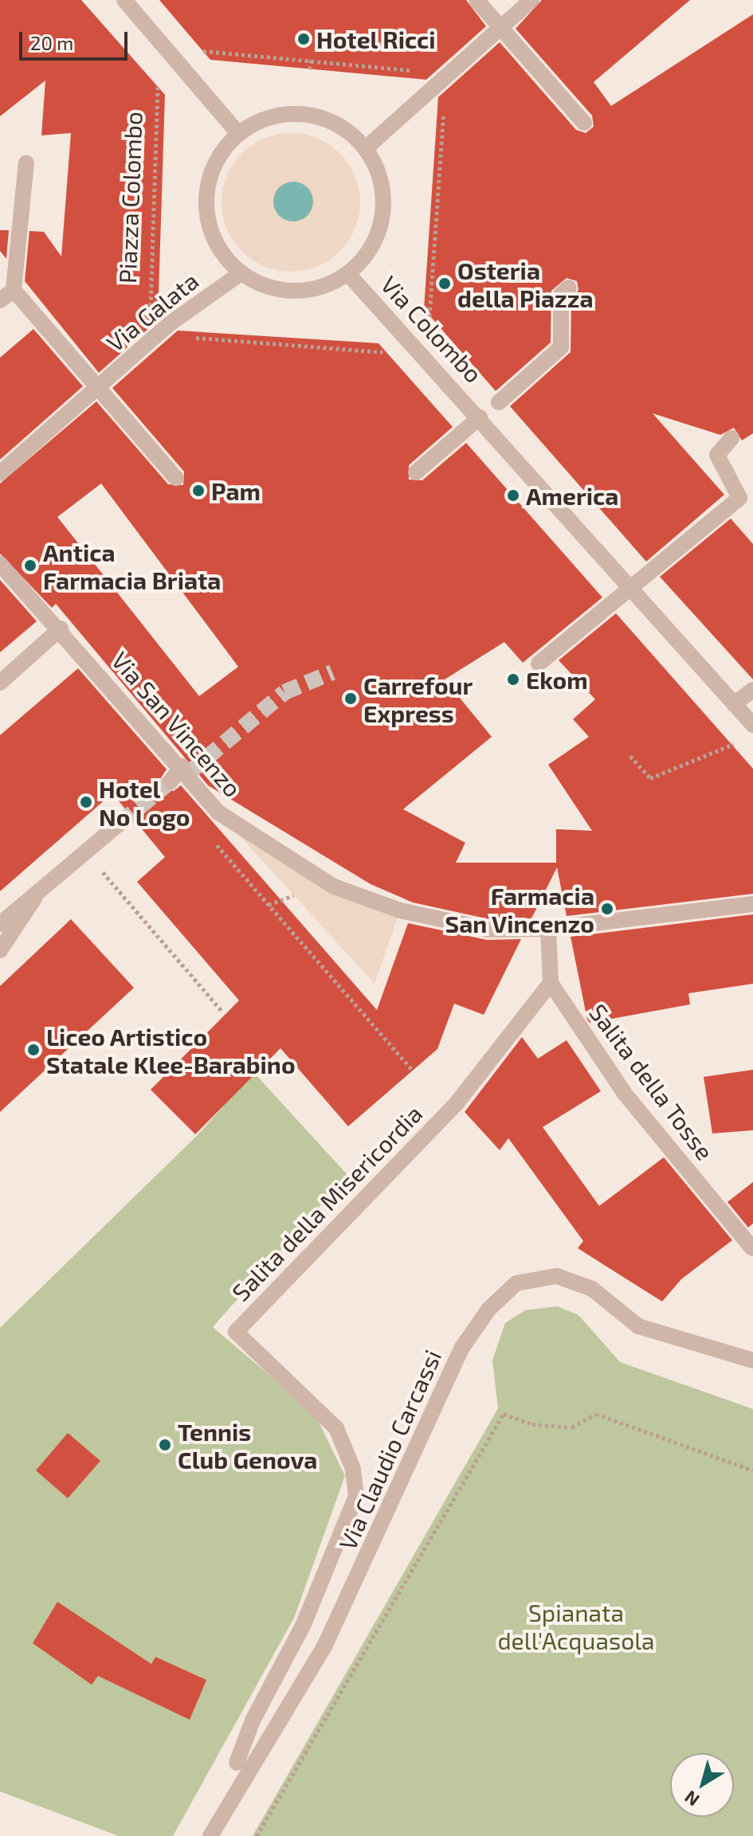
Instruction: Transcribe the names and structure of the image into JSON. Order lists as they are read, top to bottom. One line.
{"streets":{"street":["Via Galata","Via Colombo","Via San Vincenzo","Salita della Tosse","Salita della Misericordia","Via Claudio Carcassi"],"path":["Piazza Colombo"]},"crossings":[["Via Galata","Via Colombo"],["Salita della Tosse","Salita della Misericordia"]],"parks":["Spianata dell'Acquasola"],"places":["Hotel Ricci","Osteria della Piazza","Pam","America","Antica Farmacia Briata","Ekom","Carrefour Express","Hotel No Logo","Farmacia San Vincenzo","Liceo Artistico Statale Klee-Barabino","Tennis Club Genova"],"scale_bar":"20 m","north":"bottom left"}
